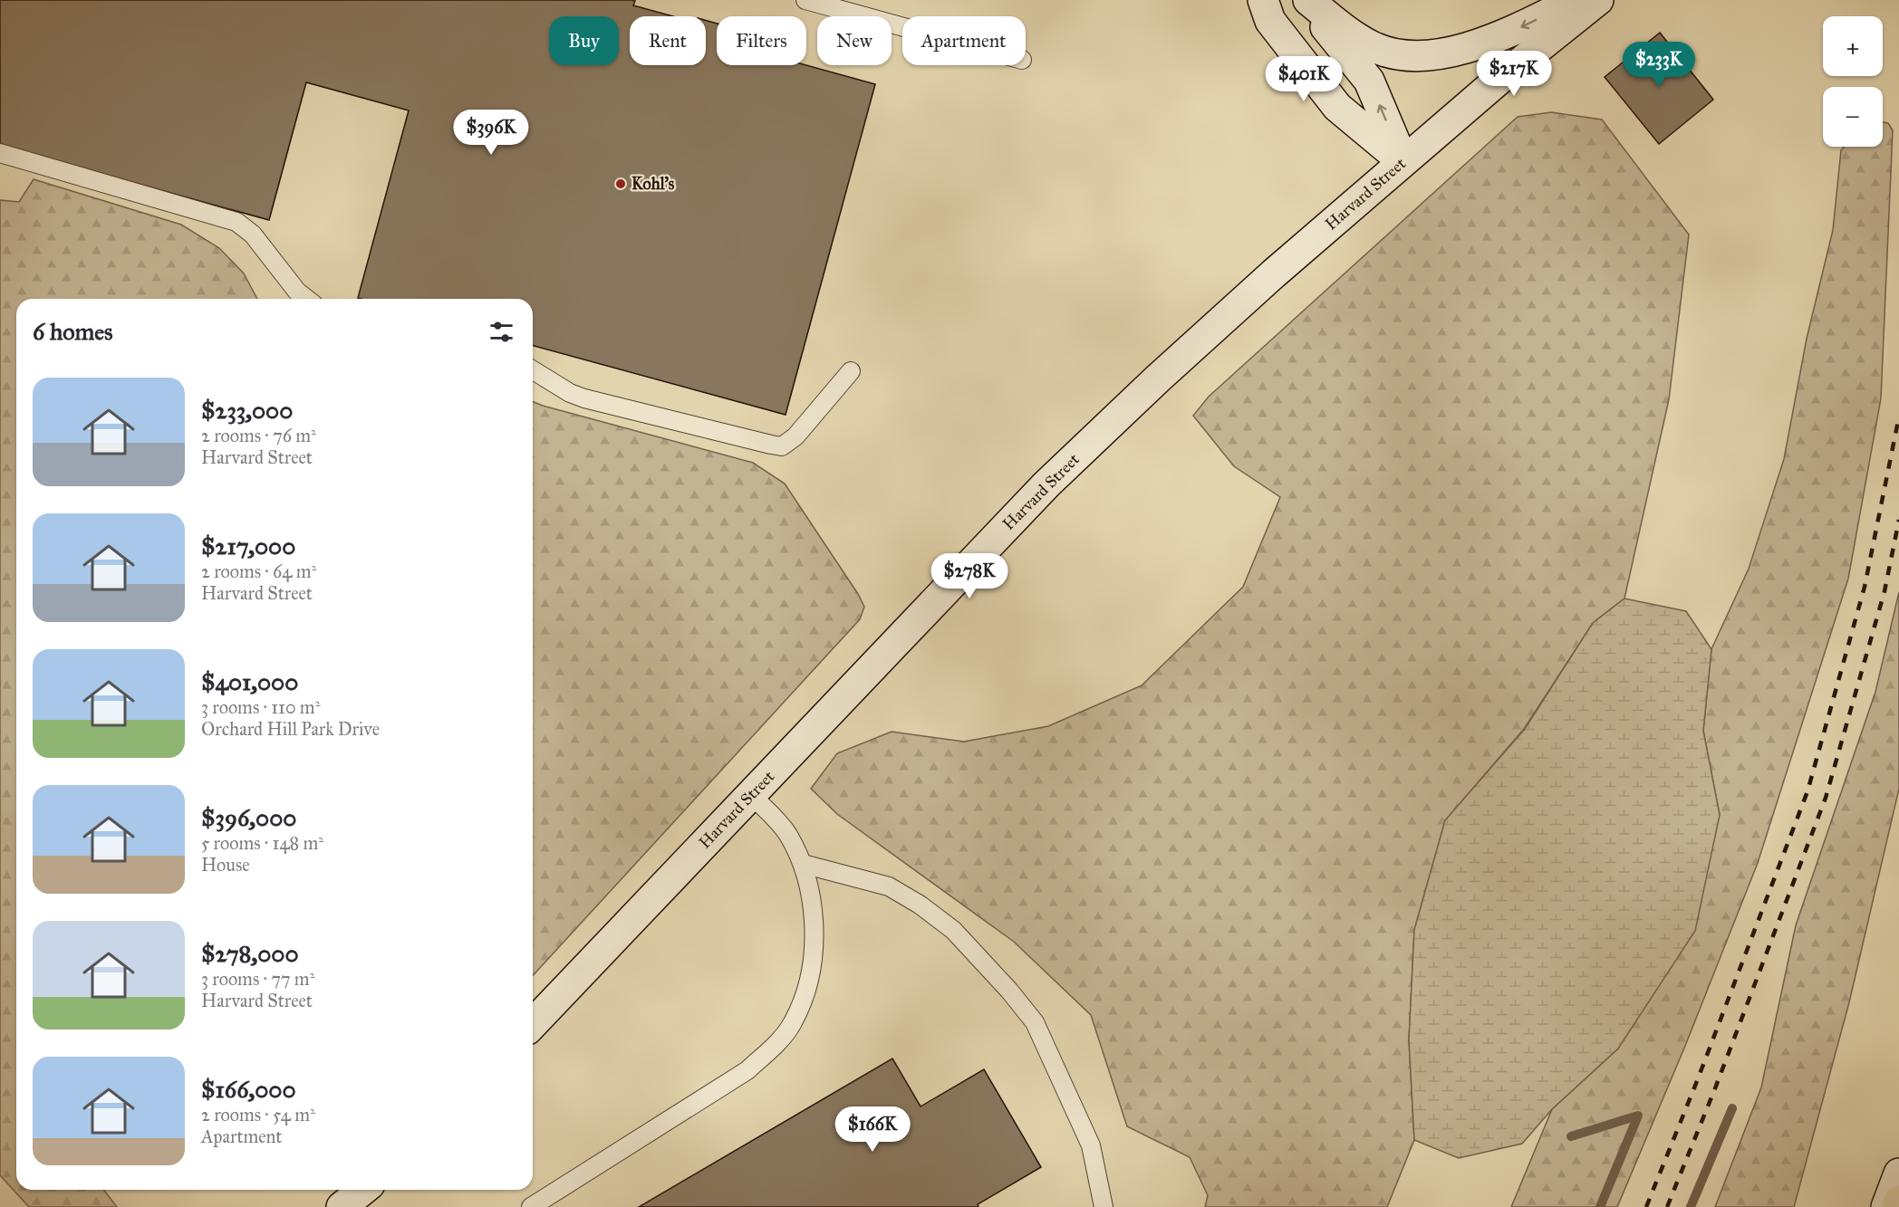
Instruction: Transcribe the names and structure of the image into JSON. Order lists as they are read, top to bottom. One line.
{"streets":{"main road":["Harvard Street"]},"places":["Kohl's"],"page":{"map_buttons":["+","−"],"chip":["Buy","Rent","Filters","New","Apartment"],"price":["$233K","$217K","$401K","$396K","$278K","$166K"],"heading":"6 homes","list":[{"name":"$233,000","note":"2 rooms · 76 m² · Harvard Street"},{"name":"$217,000","note":"2 rooms · 64 m² · Harvard Street"},{"name":"$401,000","note":"3 rooms · 110 m² · Orchard Hill Park Drive"},{"name":"$396,000","note":"5 rooms · 148 m² · House"},{"name":"$278,000","note":"3 rooms · 77 m² · Harvard Street"},{"name":"$166,000","note":"2 rooms · 54 m² · Apartment"}]}}
